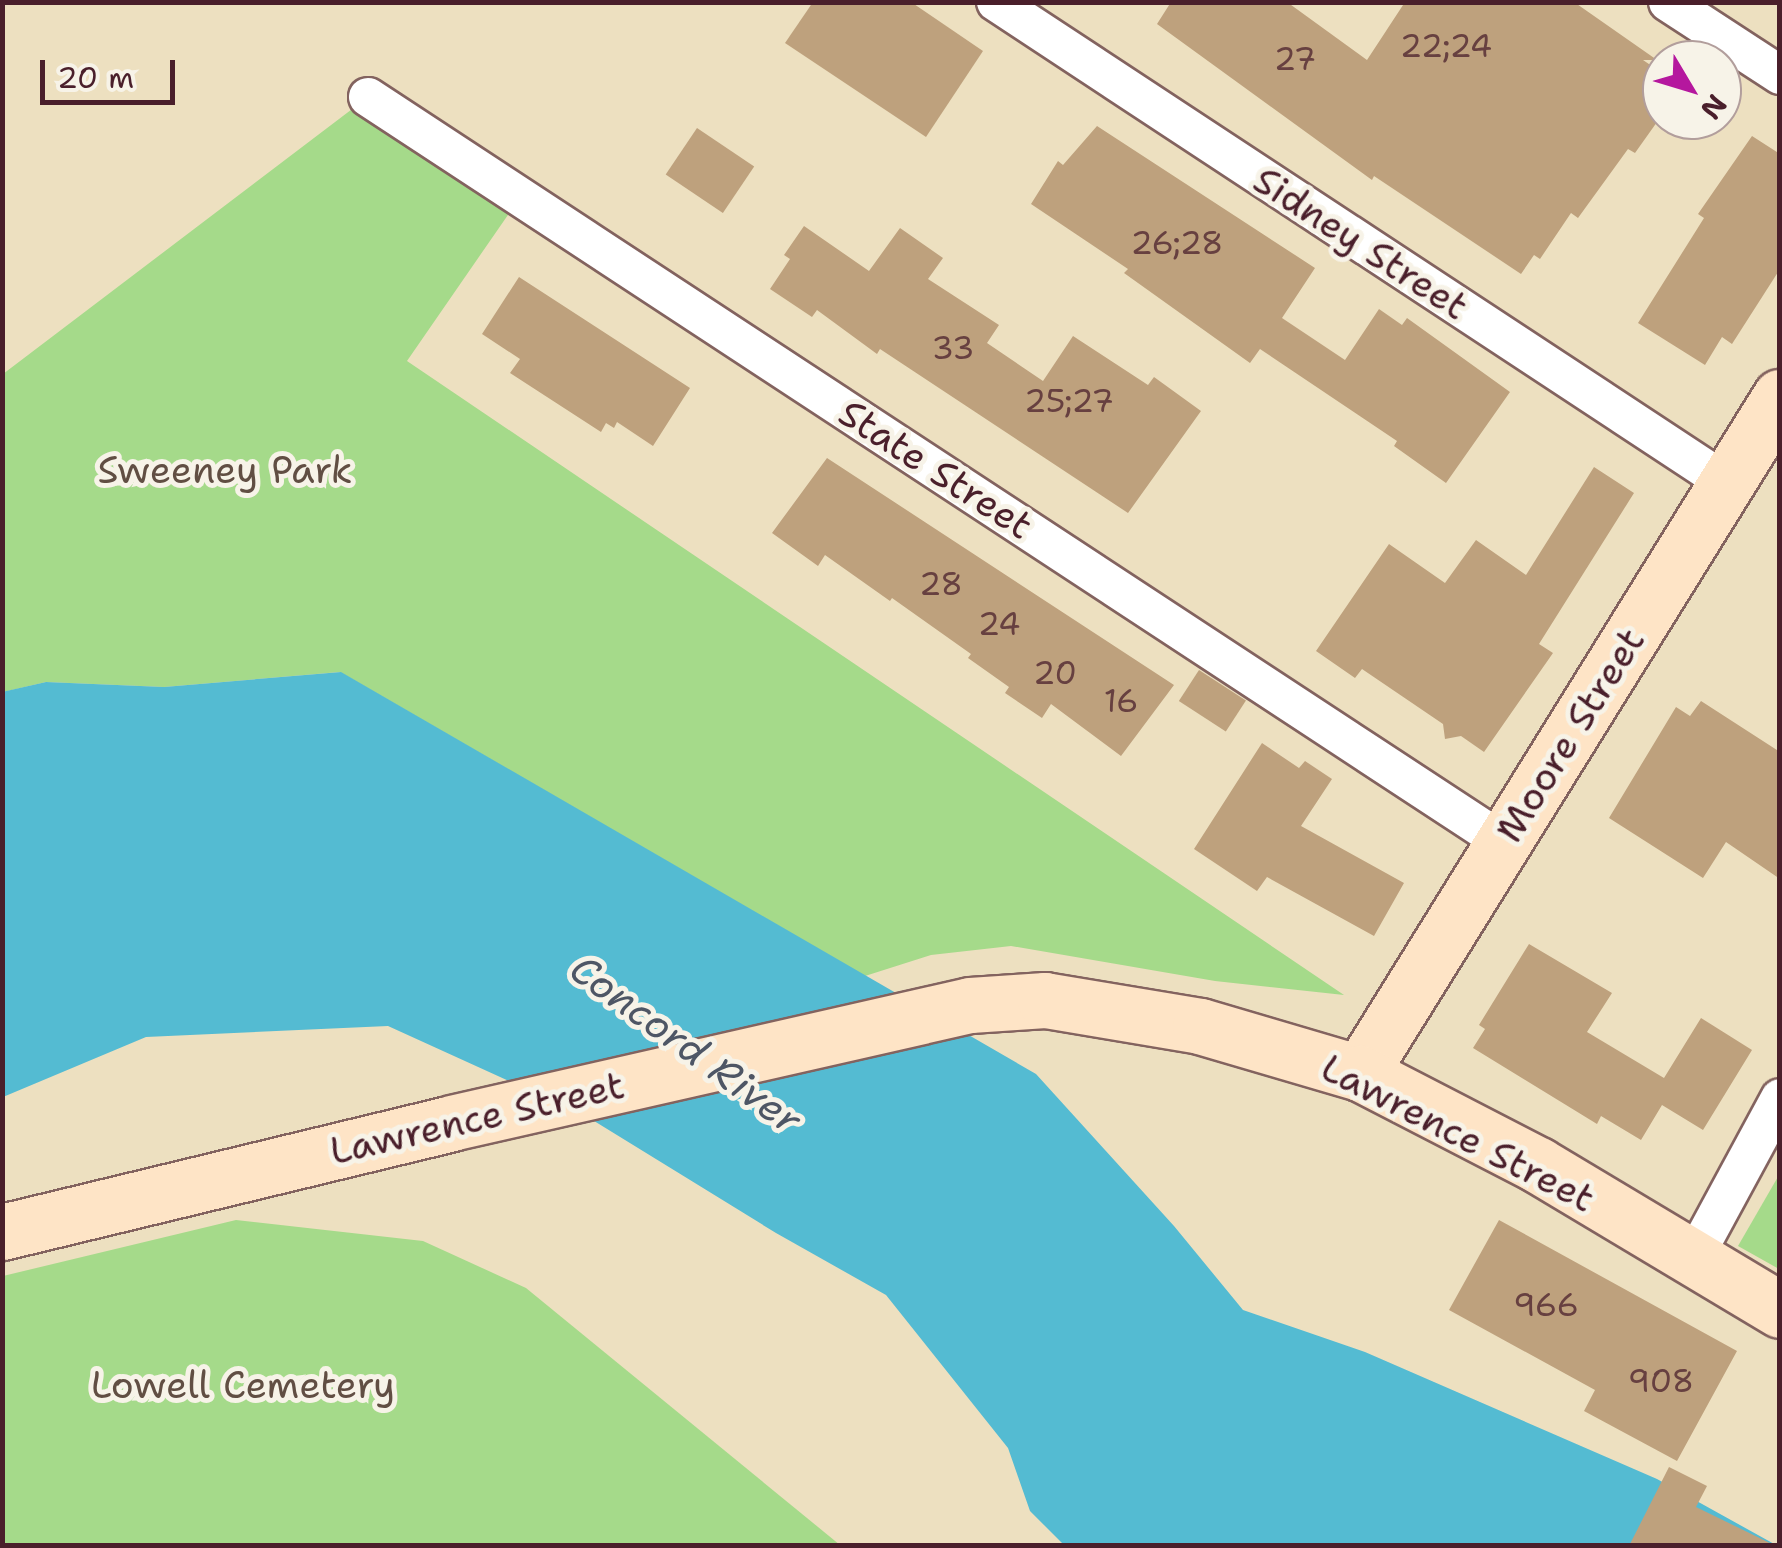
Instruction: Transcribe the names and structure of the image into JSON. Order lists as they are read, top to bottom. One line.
{"streets":{"main road":["Moore Street","Lawrence Street"],"street":["Sidney Street","State Street"]},"crossings":[["Sidney Street","Moore Street"],["State Street","Moore Street"],["Moore Street","Lawrence Street"]],"water":["Concord River"],"parks":["Sweeney Park","Lowell Cemetery"],"house_numbers":["22;24","27","26;28","33","25;27","28","24","20","16","966","908"],"scale_bar":"20 m","north":"bottom right"}
